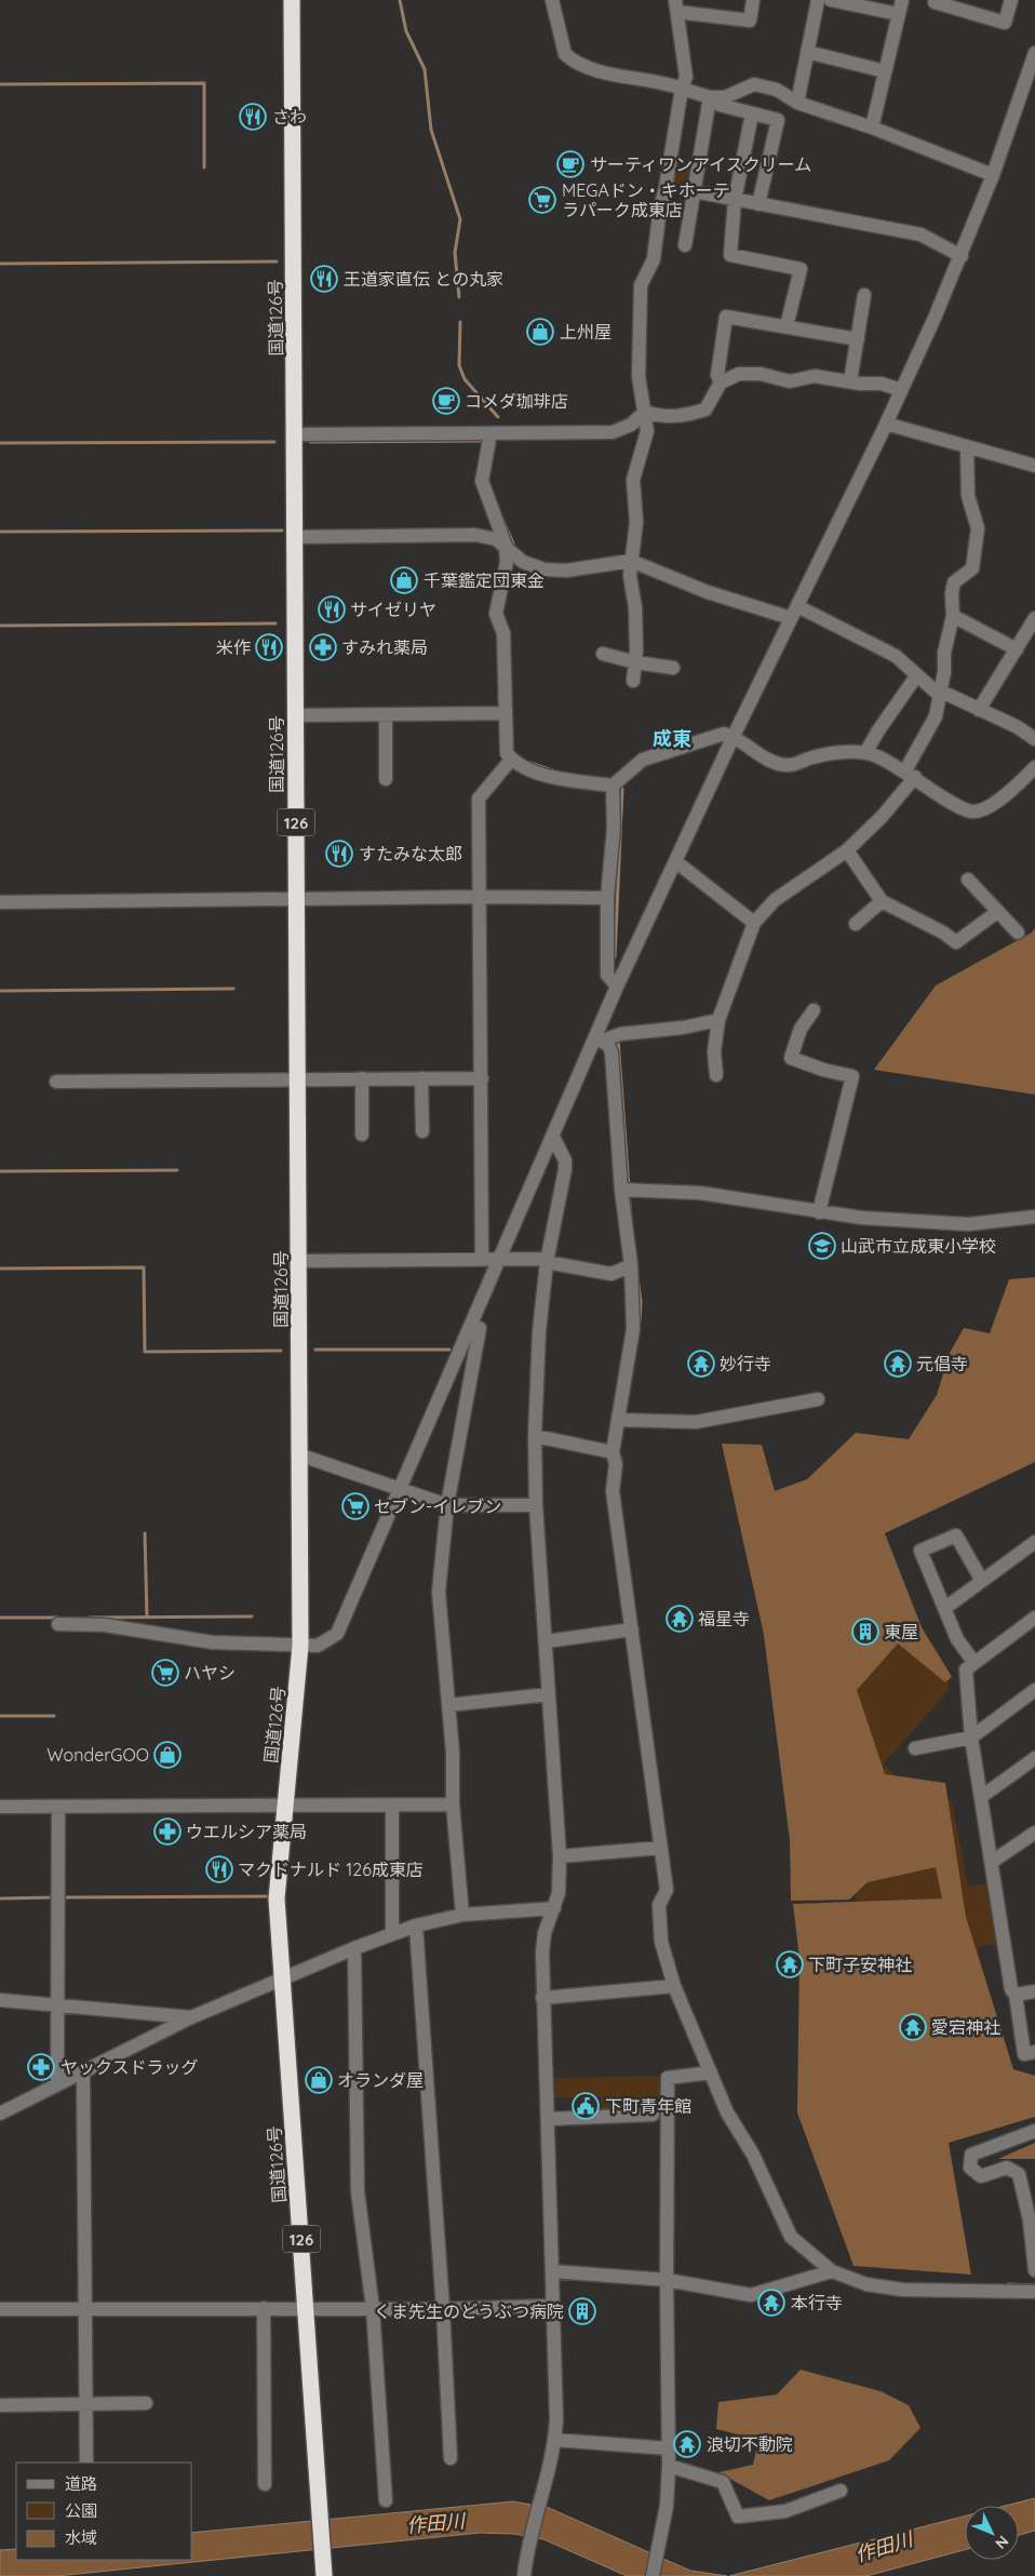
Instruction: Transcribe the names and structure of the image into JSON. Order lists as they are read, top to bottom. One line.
{"streets":{"highway":["国道126号","126"]},"districts":["成東"],"water":["作田川"],"places":{"restaurant":["さわ","王道家直伝 との丸家","サイゼリヤ","米作","すたみな太郎","マクドナルド 126成東店"],"cafe":["サーティワンアイスクリーム","コメダ珈琲店"],"supermarket":["MEGAドン・キホーテ ラパーク成東店","セブン-イレブン","ハヤシ"],"shop":["上州屋","千葉鑑定団東金","WonderGOO","オランダ屋"],"pharmacy":["すみれ薬局","ウエルシア薬局","ヤックスドラッグ"],"school or university":["山武市立成東小学校"],"temple":["妙行寺","元倡寺","福星寺","下町子安神社","愛宕神社","本行寺","浪切不動院"],"building":["東屋","くま先生のどうぶつ病院"],"public building":["下町青年館"]},"legend":["道路","公園","水域"],"north":"bottom right"}
